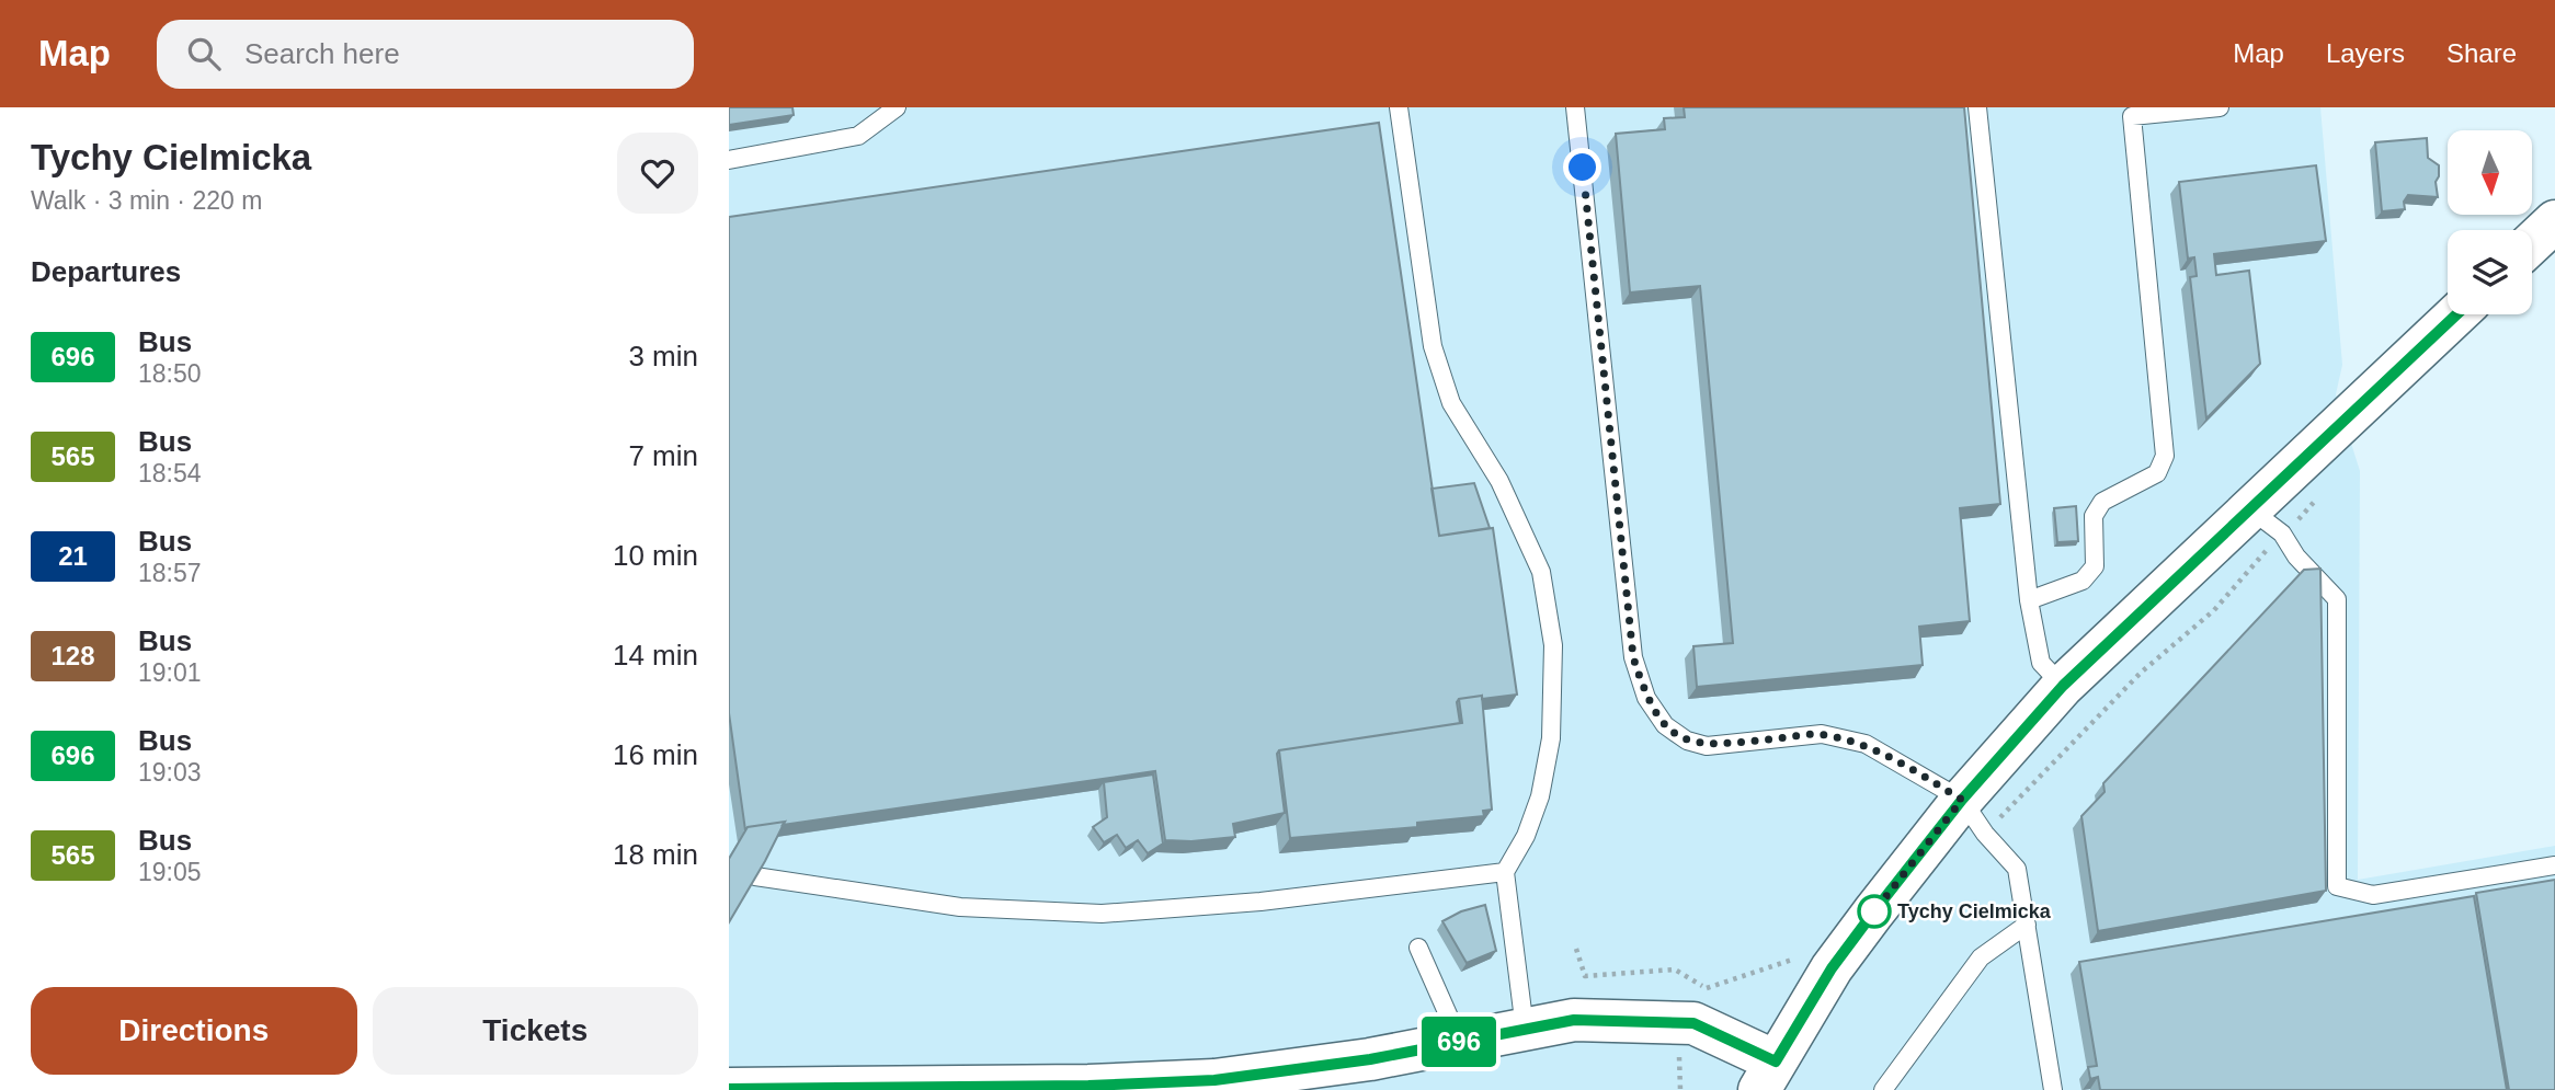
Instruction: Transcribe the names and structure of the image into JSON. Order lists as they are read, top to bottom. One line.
{"places":["Tychy Cielmicka"],"lines":["bus line 696"],"north":"bottom","page":{"header":"Map","search":"Search here","nav":["Map","Layers","Share"],"heading":[["Tychy Cielmicka","Walk · 3 min · 220 m"],"Departures"],"on_map":"696","list":[{"mark":"696","name":"Bus","note":"18:50","value":"3 min"},{"mark":"565","name":"Bus","note":"18:54","value":"7 min"},{"mark":"21","name":"Bus","note":"18:57","value":"10 min"},{"mark":"128","name":"Bus","note":"19:01","value":"14 min"},{"mark":"696","name":"Bus","note":"19:03","value":"16 min"},{"mark":"565","name":"Bus","note":"19:05","value":"18 min"}],"buttons":["Directions","Tickets"]}}
